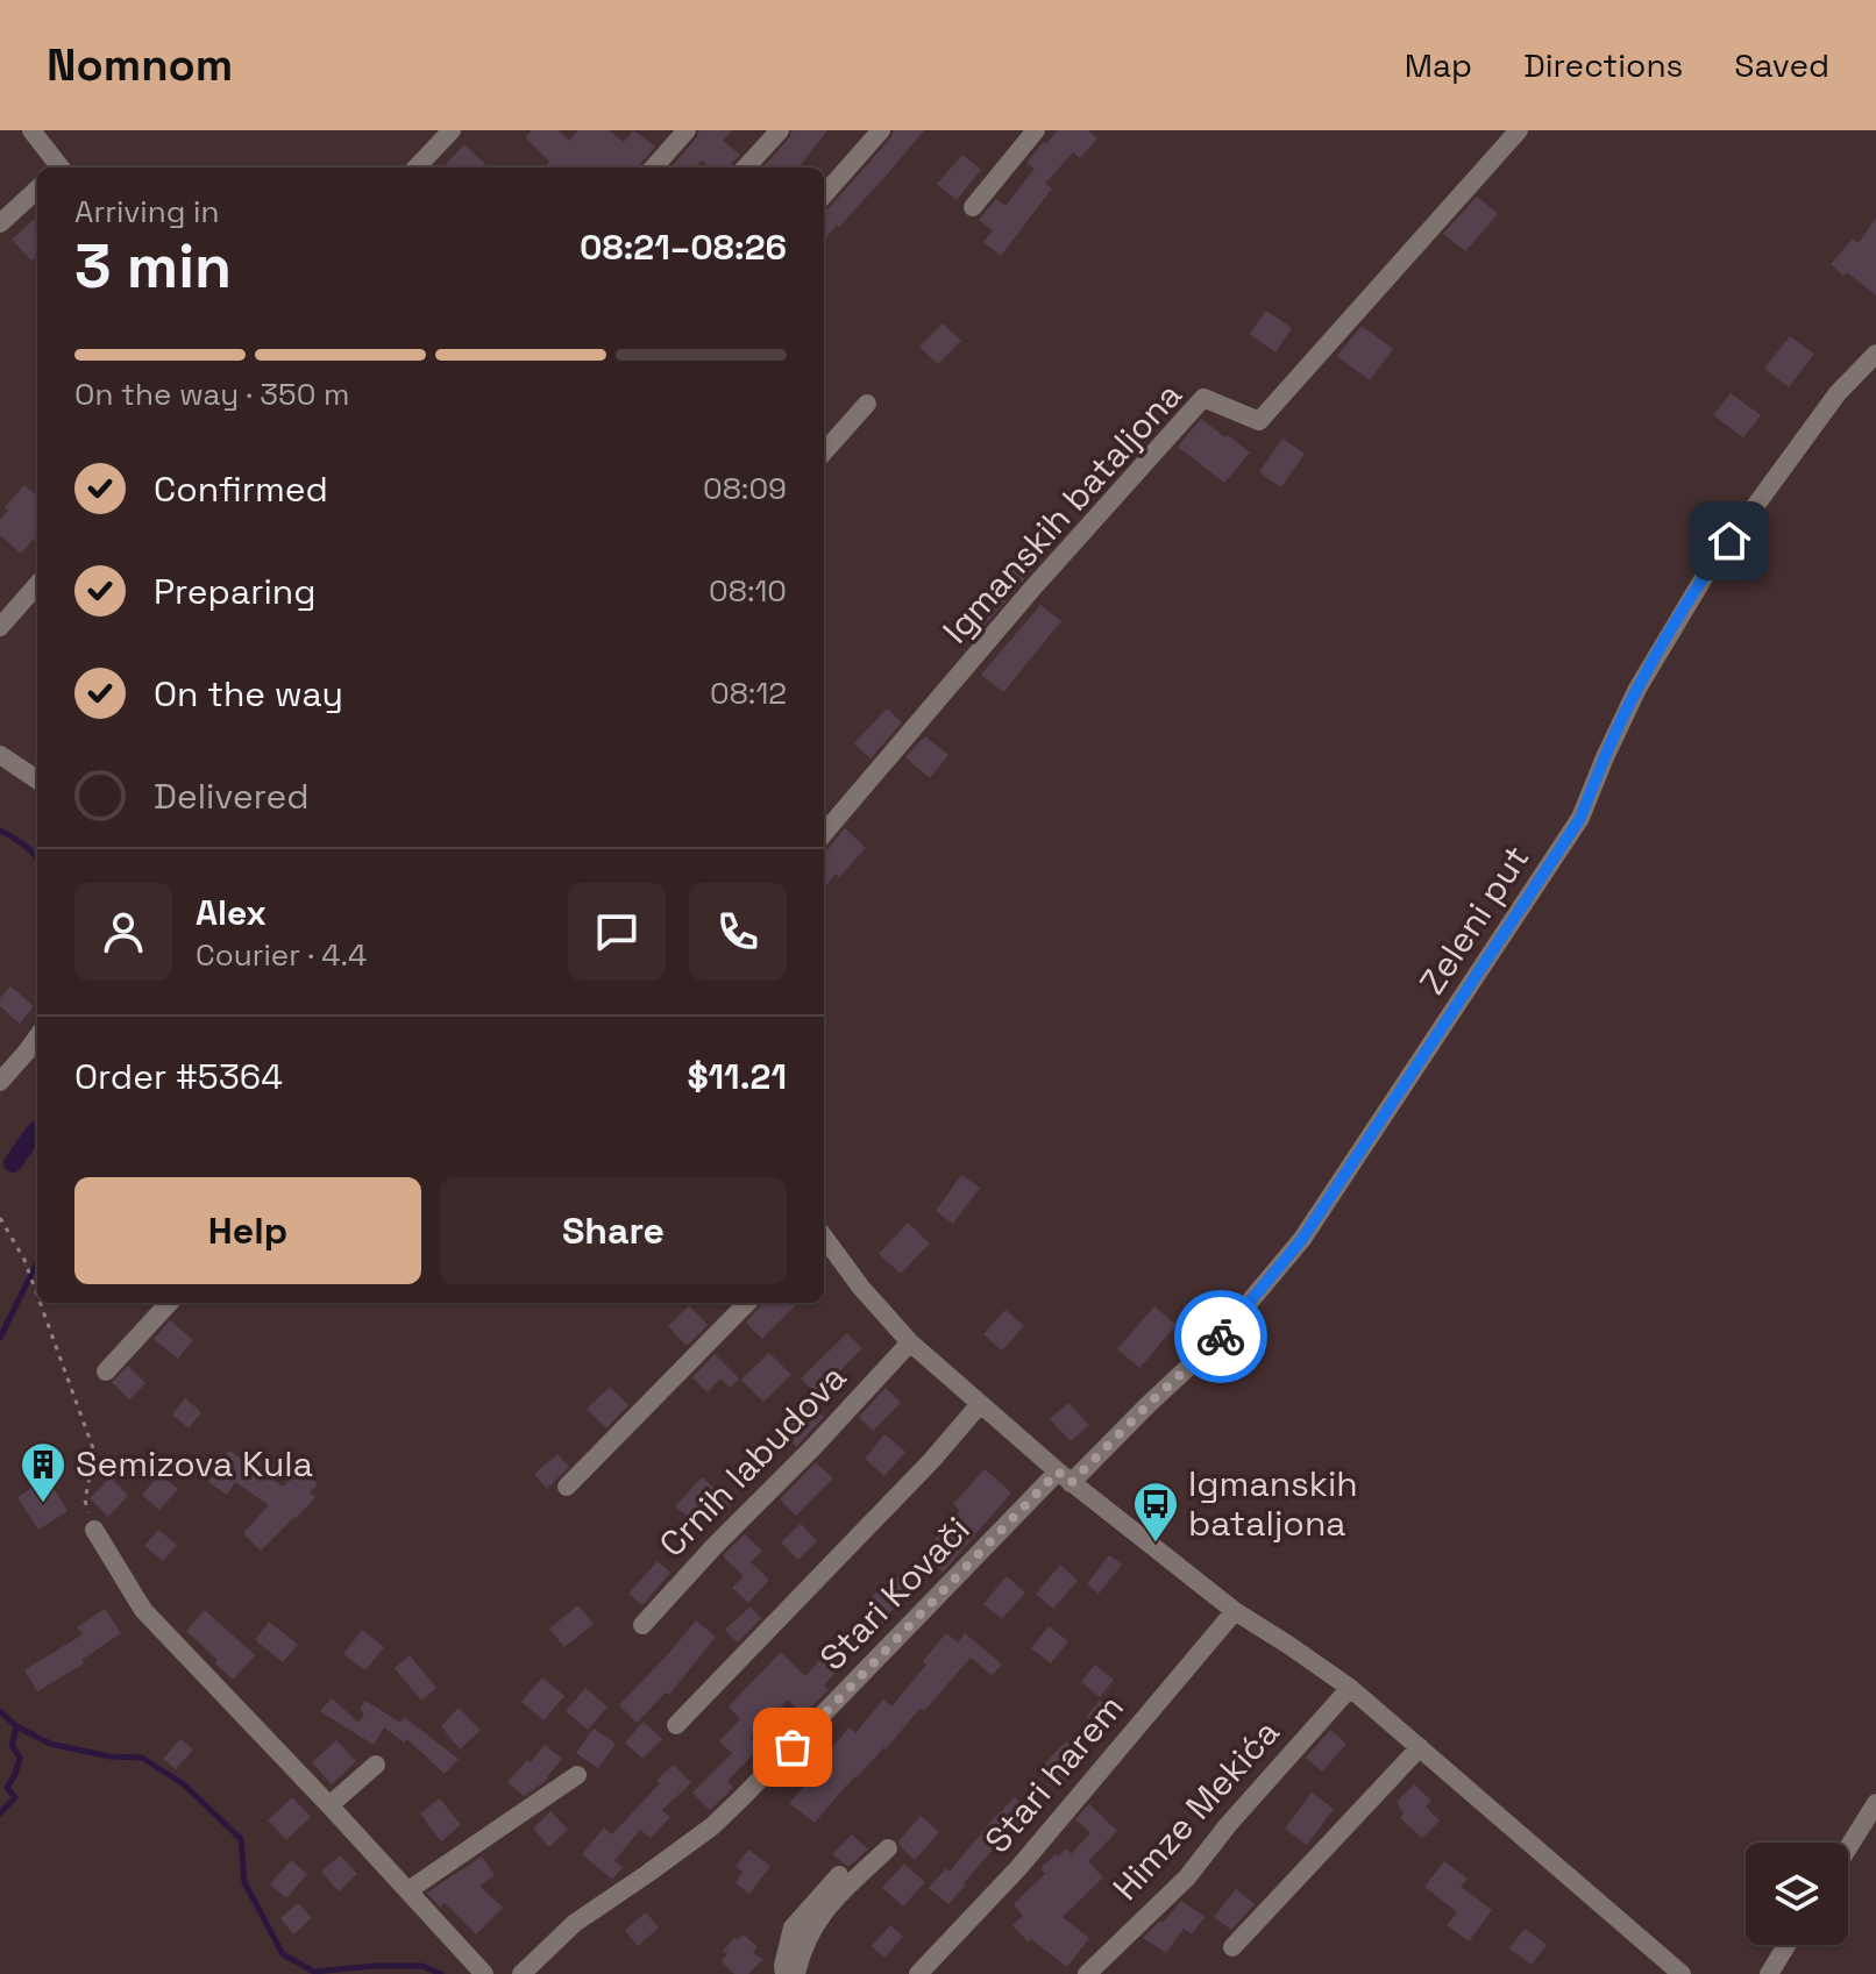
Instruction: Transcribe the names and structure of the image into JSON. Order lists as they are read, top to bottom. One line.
{"streets":{"street":["Igmanskih bataljona","Zeleni put","Crnih labudova","Stari Kovači","Stari harem","Himze Mekića"]},"crossings":[["Zeleni put","Stari Kovači"]],"places":{"building":["Semizova Kula"],"bus stop":["Igmanskih bataljona"]},"page":{"header":"Nomnom","nav":["Map","Directions","Saved"],"heading":["3 min","Arriving in","08:21–08:26"],"panel":["Alex","Courier · 4.4","Order #5364","$11.21"],"bar":"On the way · 350 m","list":[["Confirmed","08:09"],["Preparing","08:10"],["On the way","08:12"],"Delivered"],"buttons":["Help","Share"]}}
